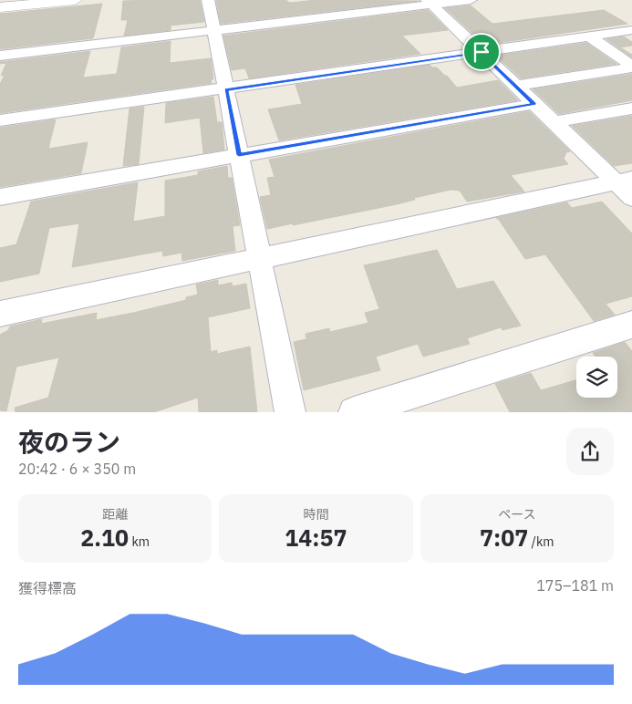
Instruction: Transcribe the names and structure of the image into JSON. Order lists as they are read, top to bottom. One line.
{"page":{"heading":["夜のラン","20:42 · 6 × 350 m"],"stats":[["距離","2.10 km"],["時間","14:57"],["ペース","7:07 /km"]],"chart":["獲得標高","175–181 m"]}}
